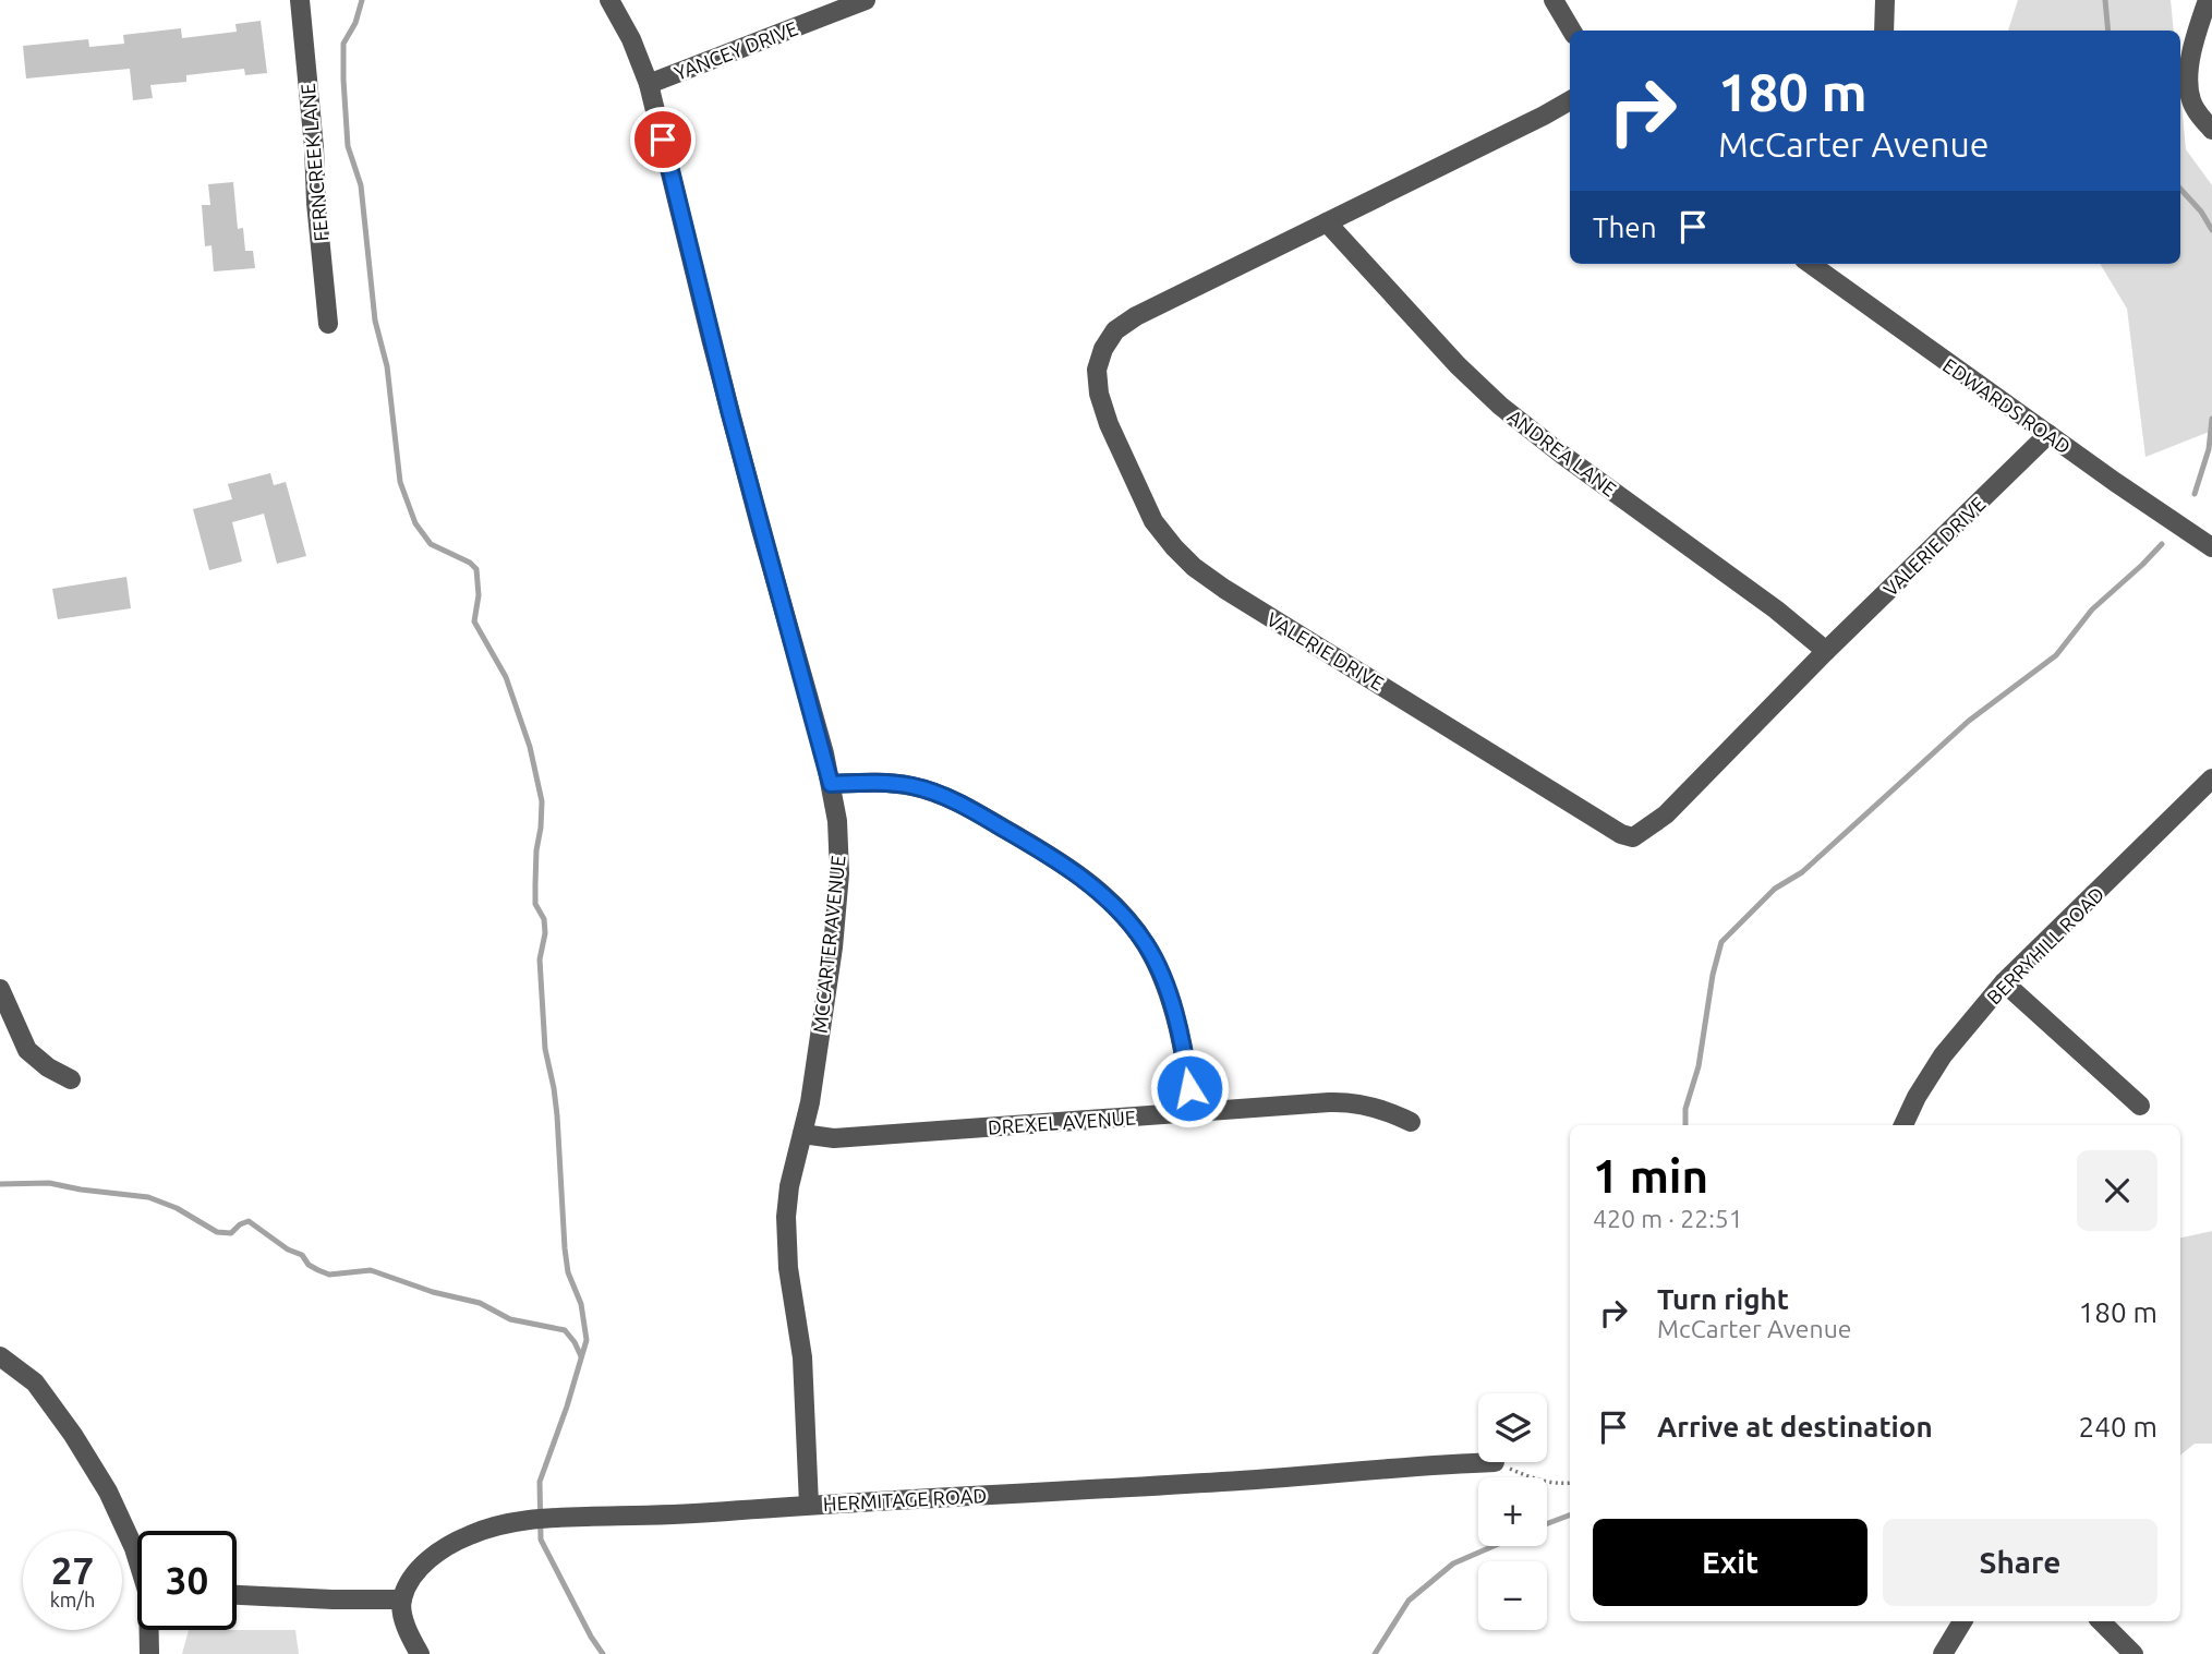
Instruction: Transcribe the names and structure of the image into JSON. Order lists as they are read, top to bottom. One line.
{"streets":{"street":["YANCEY DRIVE","FERNCREEK LANE","EDWARDS ROAD","ANDREA LANE","VALERIE DRIVE","MCCARTER AVENUE","BERRYHILL ROAD","DREXEL AVENUE","HERMITAGE ROAD"]},"crossings":[["YANCEY DRIVE","MCCARTER AVENUE"],["EDWARDS ROAD","VALERIE DRIVE"],["ANDREA LANE","VALERIE DRIVE"],["MCCARTER AVENUE","DREXEL AVENUE"],["MCCARTER AVENUE","HERMITAGE ROAD"]],"page":{"turn":["180 m","McCarter Avenue"],"then":"Then","heading":["1 min","420 m · 22:51"],"list":[{"name":"Turn right","note":"McCarter Avenue","value":"180 m"},{"name":"Arrive at destination","value":"240 m"}],"map_buttons":["+","−"],"buttons":["Exit","Share"],"speed":"27 km/h","limit":"30"}}
